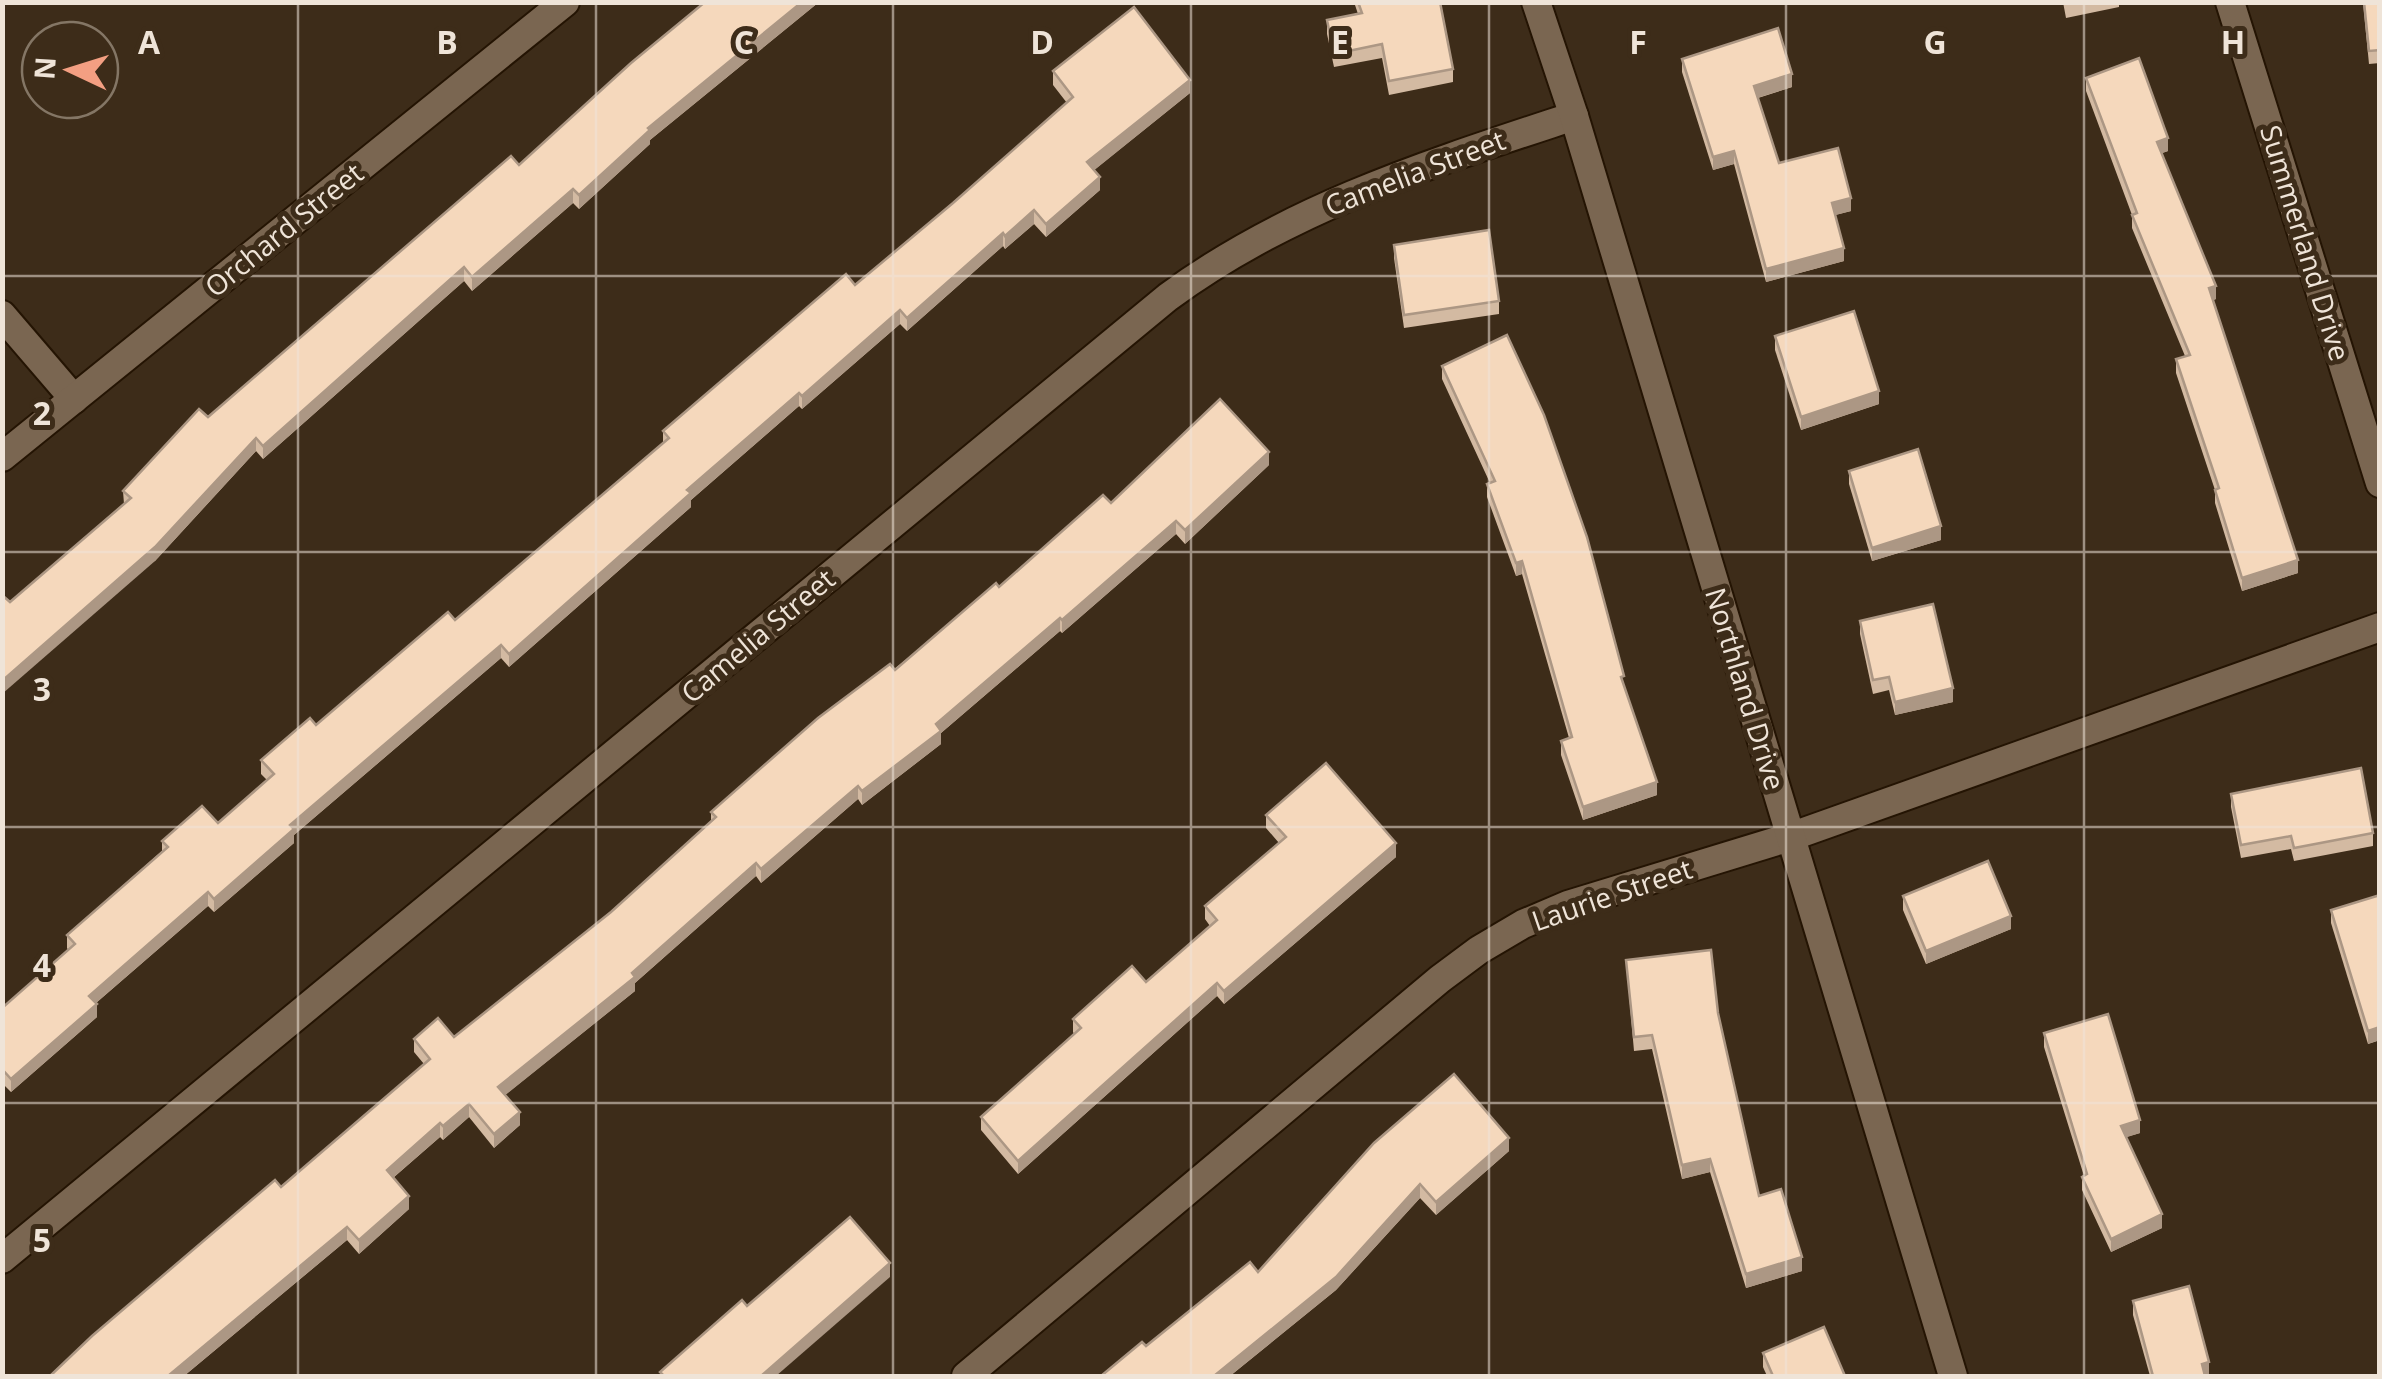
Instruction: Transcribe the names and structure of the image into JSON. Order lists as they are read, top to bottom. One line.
{"streets":{"street":["Camelia Street","Orchard Street","Summerland Drive","Northland Drive","Laurie Street"]},"crossings":[["Camelia Street","Northland Drive"],["Northland Drive","Laurie Street"]],"north":"left","grid":{"columns":["A","B","C","D","E","F","G","H"],"rows":["2","3","4","5"]}}
